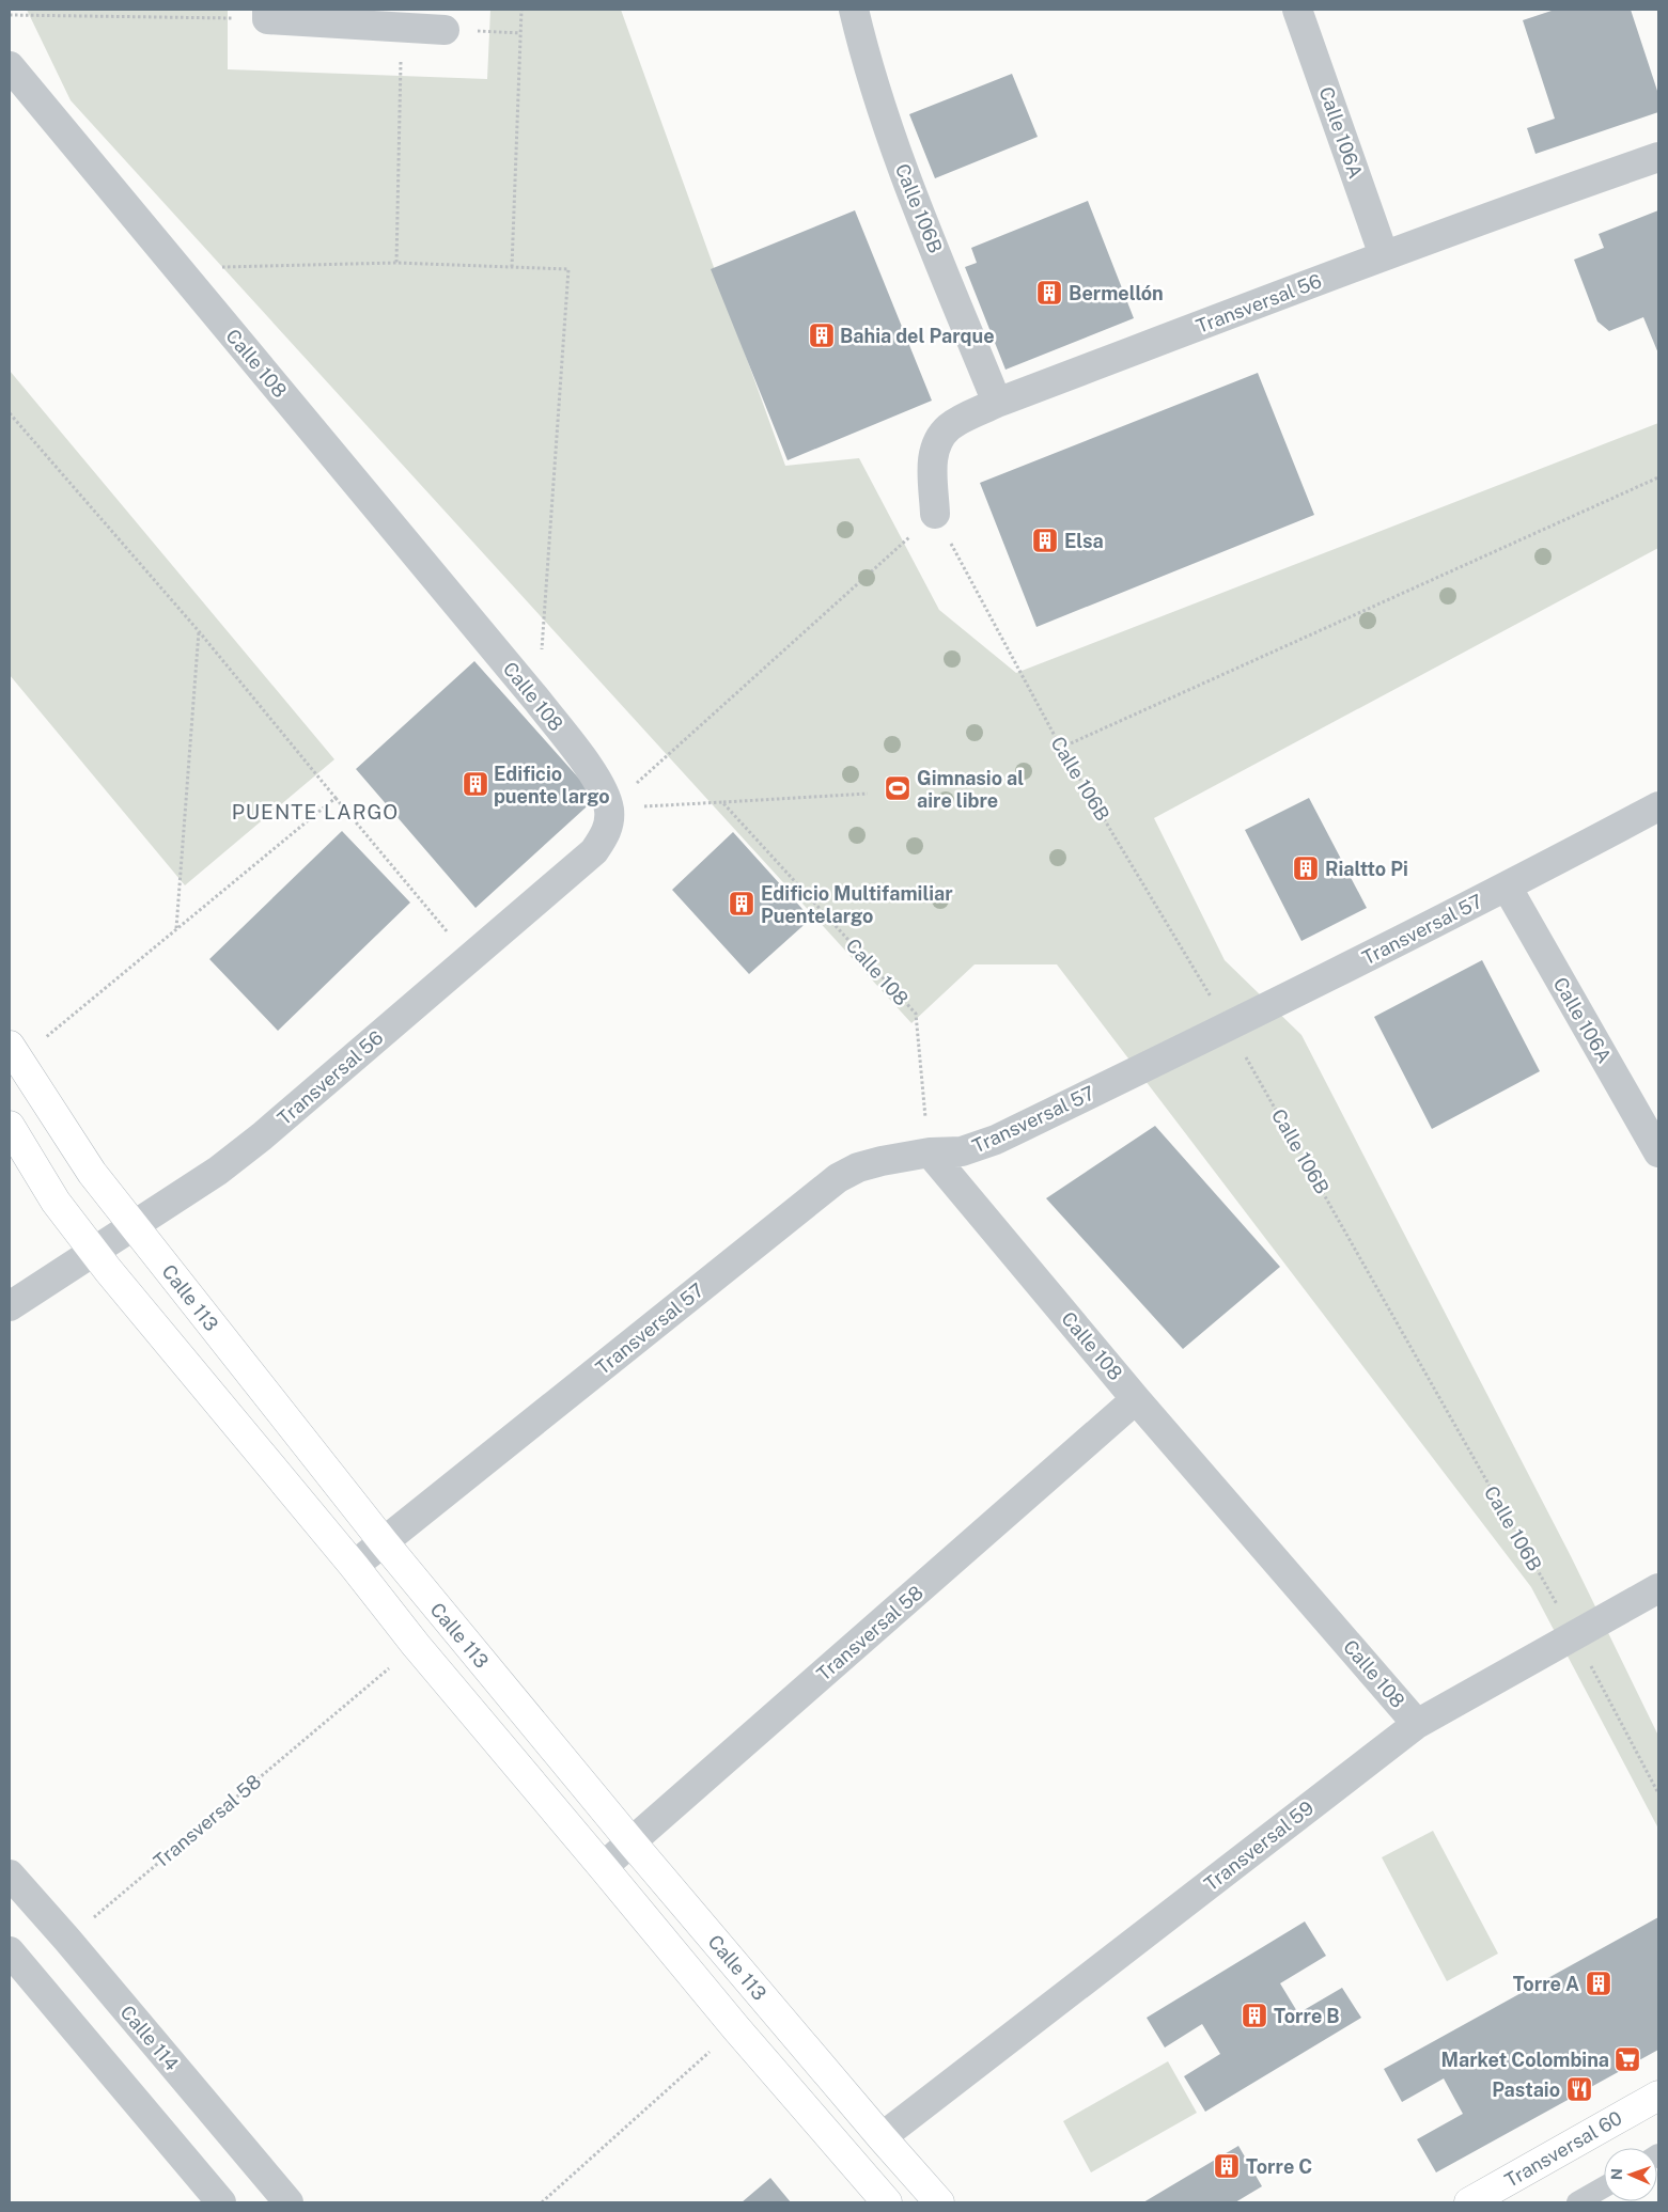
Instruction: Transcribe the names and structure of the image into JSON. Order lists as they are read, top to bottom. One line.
{"streets":{"street":["Calle 106A","Calle 106B","Transversal 56","Calle 108","Transversal 57","Calle 113","Transversal 58","Transversal 59","Calle 114","Transversal 60"]},"crossings":[["Calle 106A","Transversal 56"],["Calle 106A","Transversal 57"],["Calle 106B","Transversal 56"],["Calle 106B","Transversal 57"],["Calle 106B","Transversal 59"],["Transversal 56","Calle 108"],["Transversal 56","Calle 113"],["Calle 108","Transversal 57"],["Calle 108","Transversal 58"],["Calle 108","Transversal 59"],["Transversal 57","Calle 113"],["Calle 113","Transversal 58"],["Calle 113","Transversal 59"],["Transversal 58","Calle 114"]],"districts":["PUENTE LARGO"],"places":{"building":["Bermellón","Bahia del Parque","Elsa","Edificio puente largo","Rialtto Pi","Edificio Multifamiliar Puentelargo","Torre A","Torre B","Torre C"],"sports":["Gimnasio al aire libre"],"supermarket":["Market Colombina"],"restaurant":["Pastaio"]},"north":"left"}
